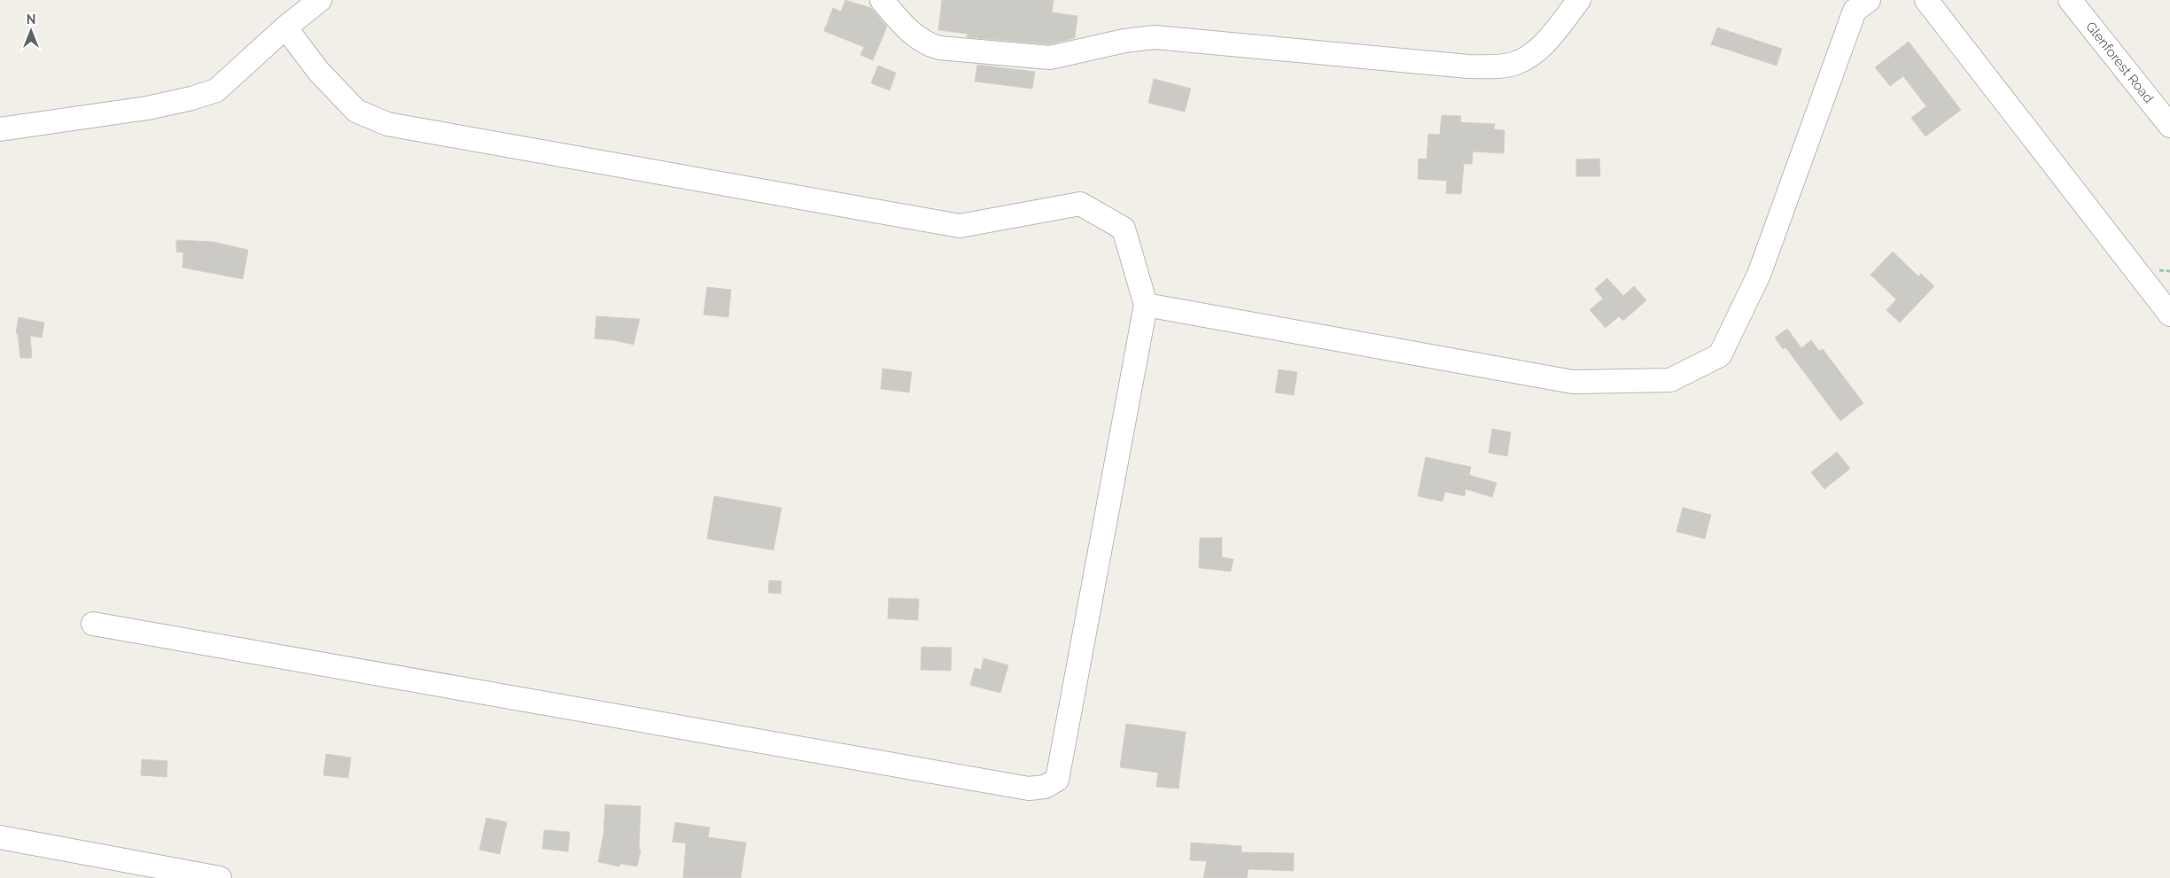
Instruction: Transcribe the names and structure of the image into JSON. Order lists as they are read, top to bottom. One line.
{"streets":{"street":["Glenforest Road"]},"north":"top"}
